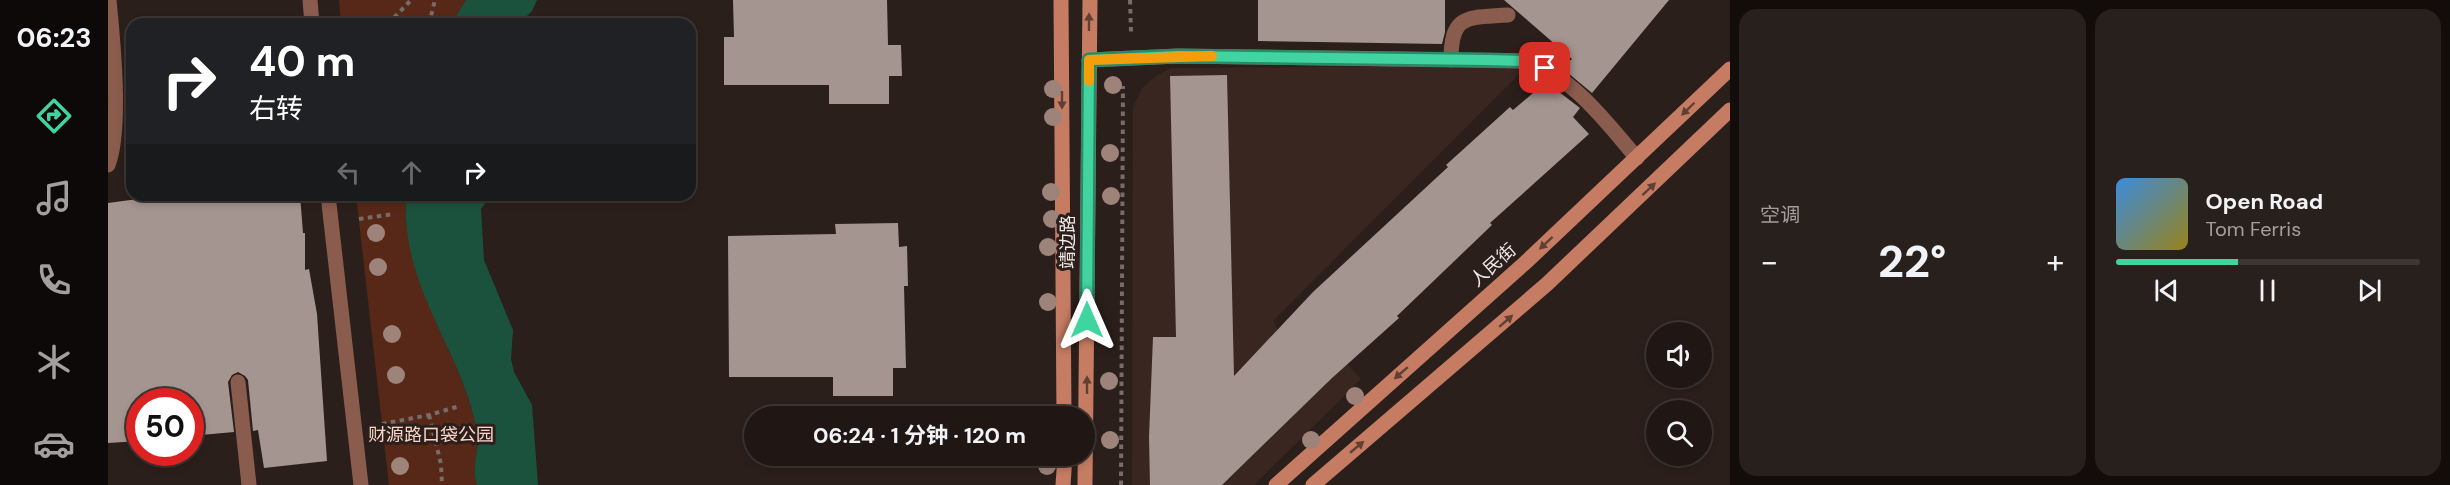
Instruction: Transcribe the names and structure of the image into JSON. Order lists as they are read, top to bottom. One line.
{"streets":{"main road":["靖边路","人民街"]},"parks":["财源路口袋公园"],"page":{"tabs":"06:23","tile":"空调","turn":["40 m","右转"],"song":["Open Road","Tom Ferris"],"heat":["−","22°","+"],"limit":"50","trip":"06:24 · 1 分钟 · 120 m"}}
